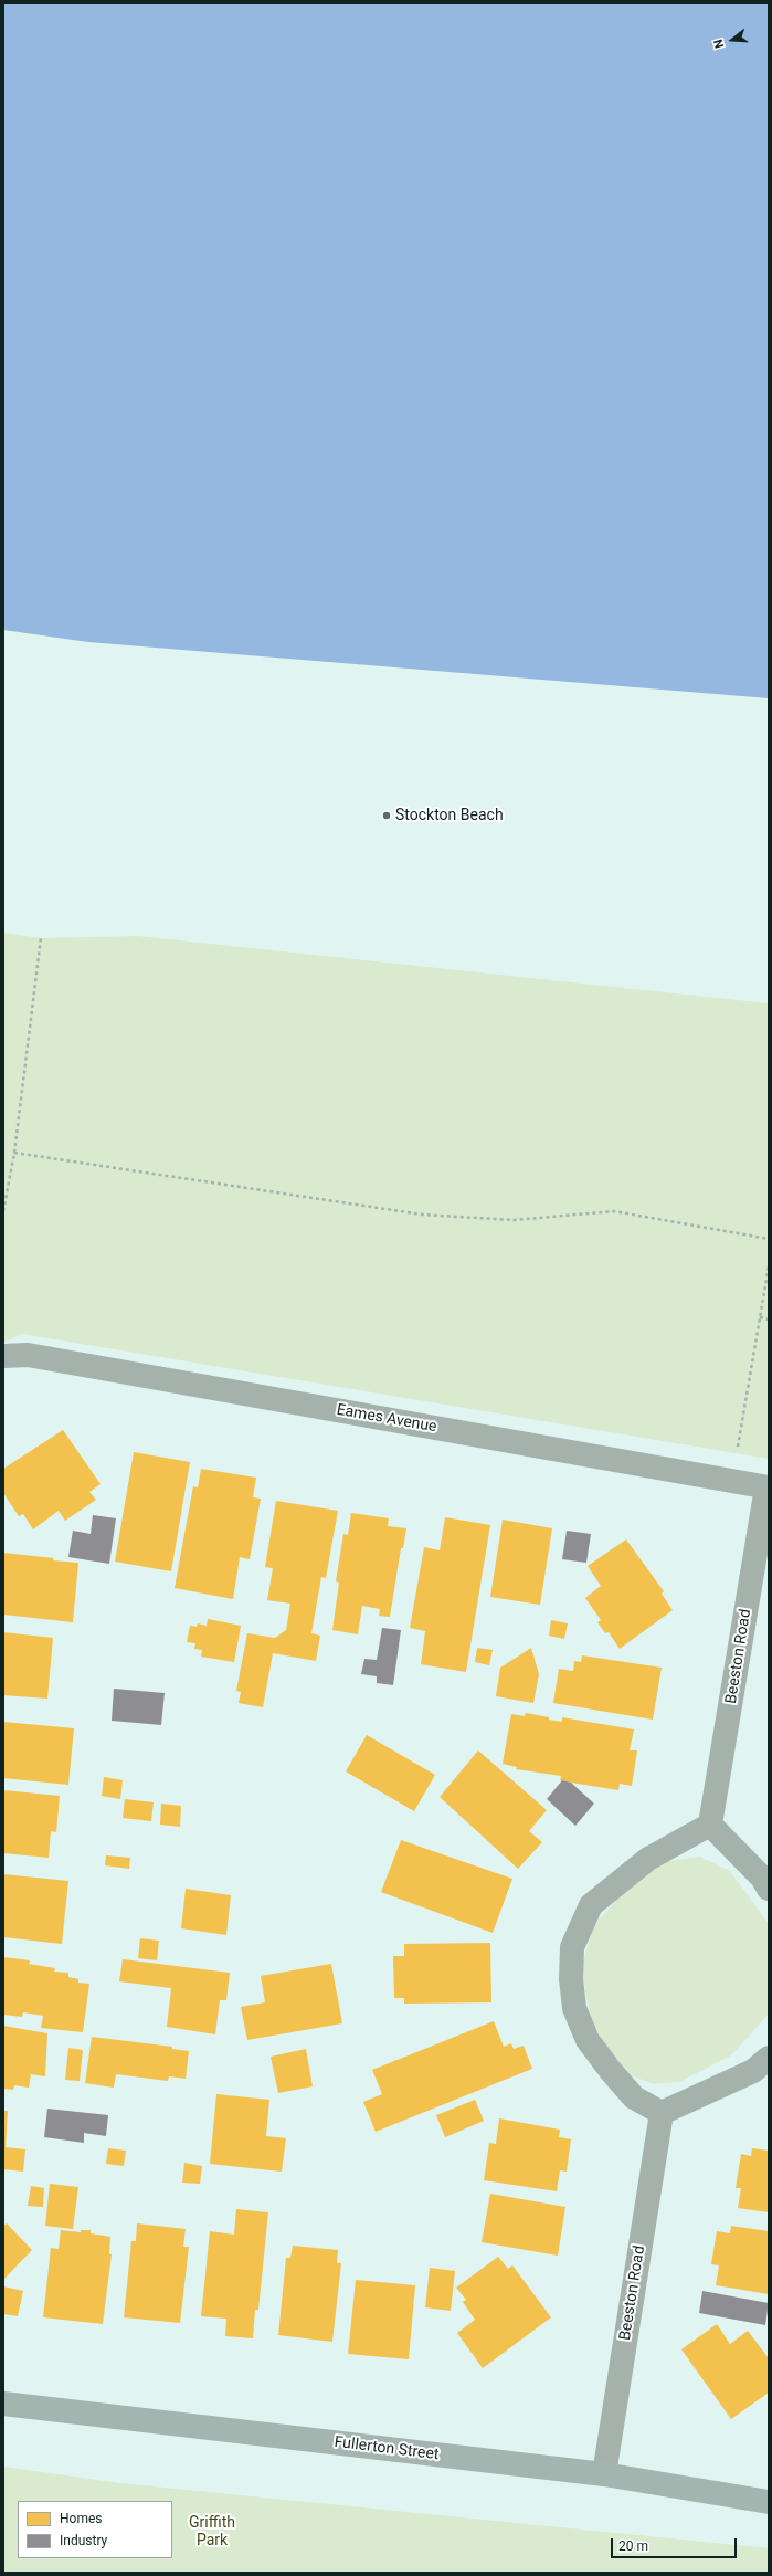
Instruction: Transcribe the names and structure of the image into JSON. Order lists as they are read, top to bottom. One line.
{"streets":{"main road":["Fullerton Street"],"street":["Eames Avenue","Beeston Road"]},"crossings":[["Eames Avenue","Beeston Road"],["Beeston Road","Fullerton Street"]],"parks":["Griffith Park"],"places":["Stockton Beach"],"legend":["Homes","Industry"],"scale_bar":"20 m","north":"left"}
